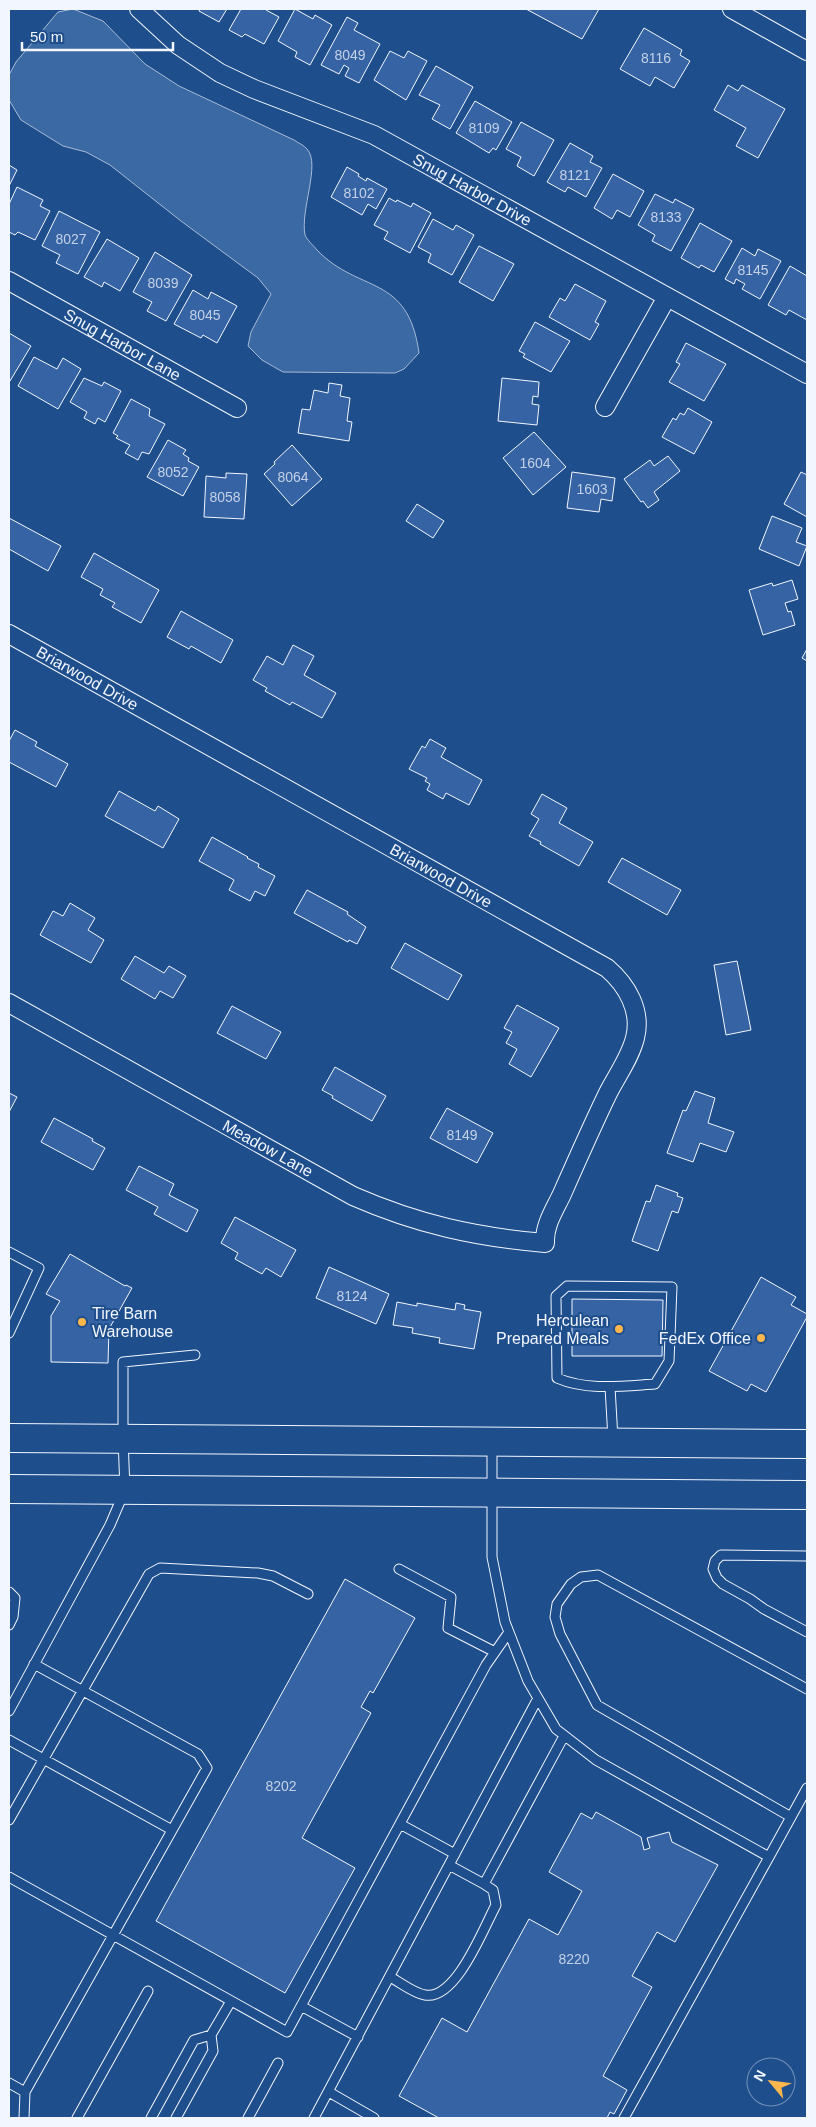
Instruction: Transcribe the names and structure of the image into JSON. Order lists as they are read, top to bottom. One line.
{"streets":{"street":["Snug Harbor Drive","Snug Harbor Lane","Briarwood Drive","Meadow Lane"]},"crossings":[["Briarwood Drive","Meadow Lane"]],"places":["Tire Barn Warehouse","Herculean Prepared Meals","FedEx Office"],"house_numbers":["8049","8116","8109","8121","8102","8133","8027","8145","8039","8045","1604","8052","8064","1603","8058","8149","8124","8202","8220"],"scale_bar":"50 m","north":"top left"}
